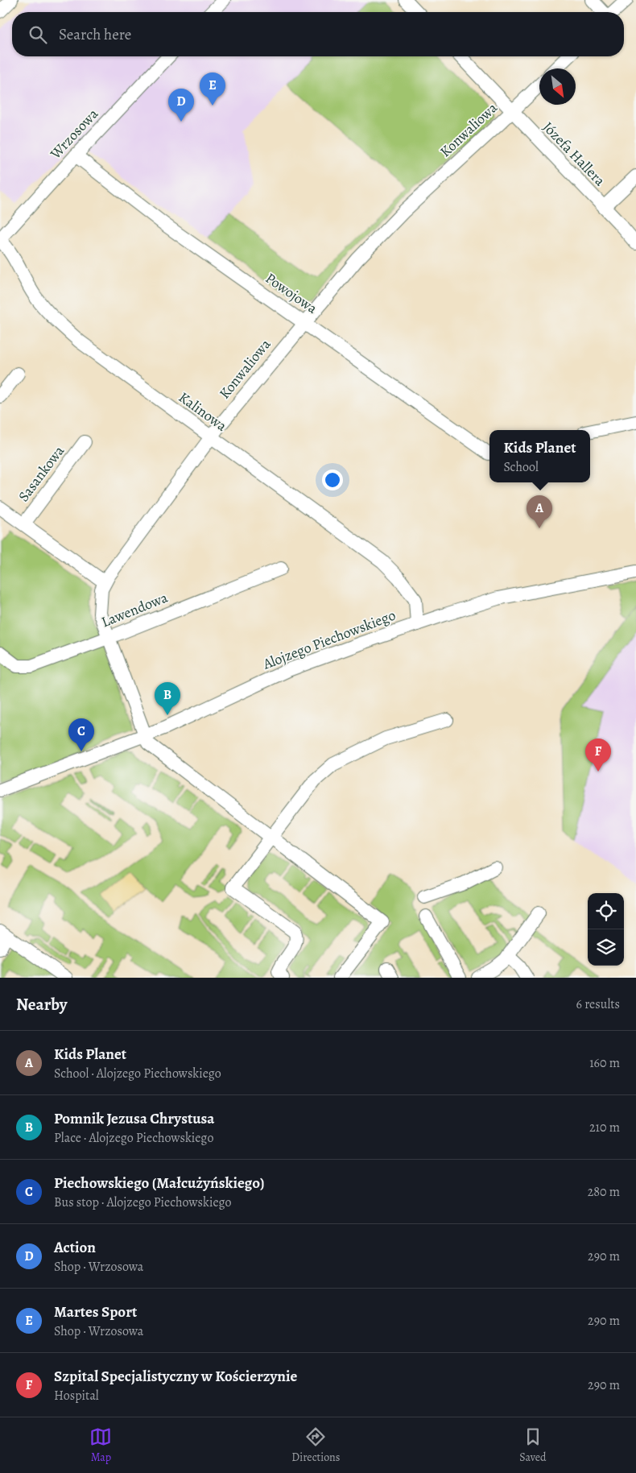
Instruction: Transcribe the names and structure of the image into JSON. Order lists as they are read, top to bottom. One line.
{"streets":{"street":["Konwaliowa","Wrzosowa","Józefa Hallera","Powojowa","Kalinowa","Sasankowa","Lawendowa","Alojzego Piechowskiego"]},"crossings":[["Konwaliowa","Józefa Hallera"],["Konwaliowa","Powojowa"],["Konwaliowa","Kalinowa"],["Konwaliowa","Sasankowa"],["Konwaliowa","Lawendowa"],["Konwaliowa","Alojzego Piechowskiego"],["Wrzosowa","Powojowa"],["Wrzosowa","Kalinowa"],["Kalinowa","Alojzego Piechowskiego"]],"north":"bottom right","page":{"search":"Search here","pins":["E","D","A","B","C","F"],"popup":["Kids Planet","School"],"heading":["Nearby","6 results"],"list":[{"mark":"A","name":"Kids Planet","note":"School · Alojzego Piechowskiego","value":"160 m"},{"mark":"B","name":"Pomnik Jezusa Chrystusa","note":"Place · Alojzego Piechowskiego","value":"210 m"},{"mark":"C","name":"Piechowskiego (Małcużyńskiego)","note":"Bus stop · Alojzego Piechowskiego","value":"280 m"},{"mark":"D","name":"Action","note":"Shop · Wrzosowa","value":"290 m"},{"mark":"E","name":"Martes Sport","note":"Shop · Wrzosowa","value":"290 m"},{"mark":"F","name":"Szpital Specjalistyczny w Kościerzynie","note":"Hospital","value":"290 m"}],"nav":["Map","Directions","Saved"]}}
